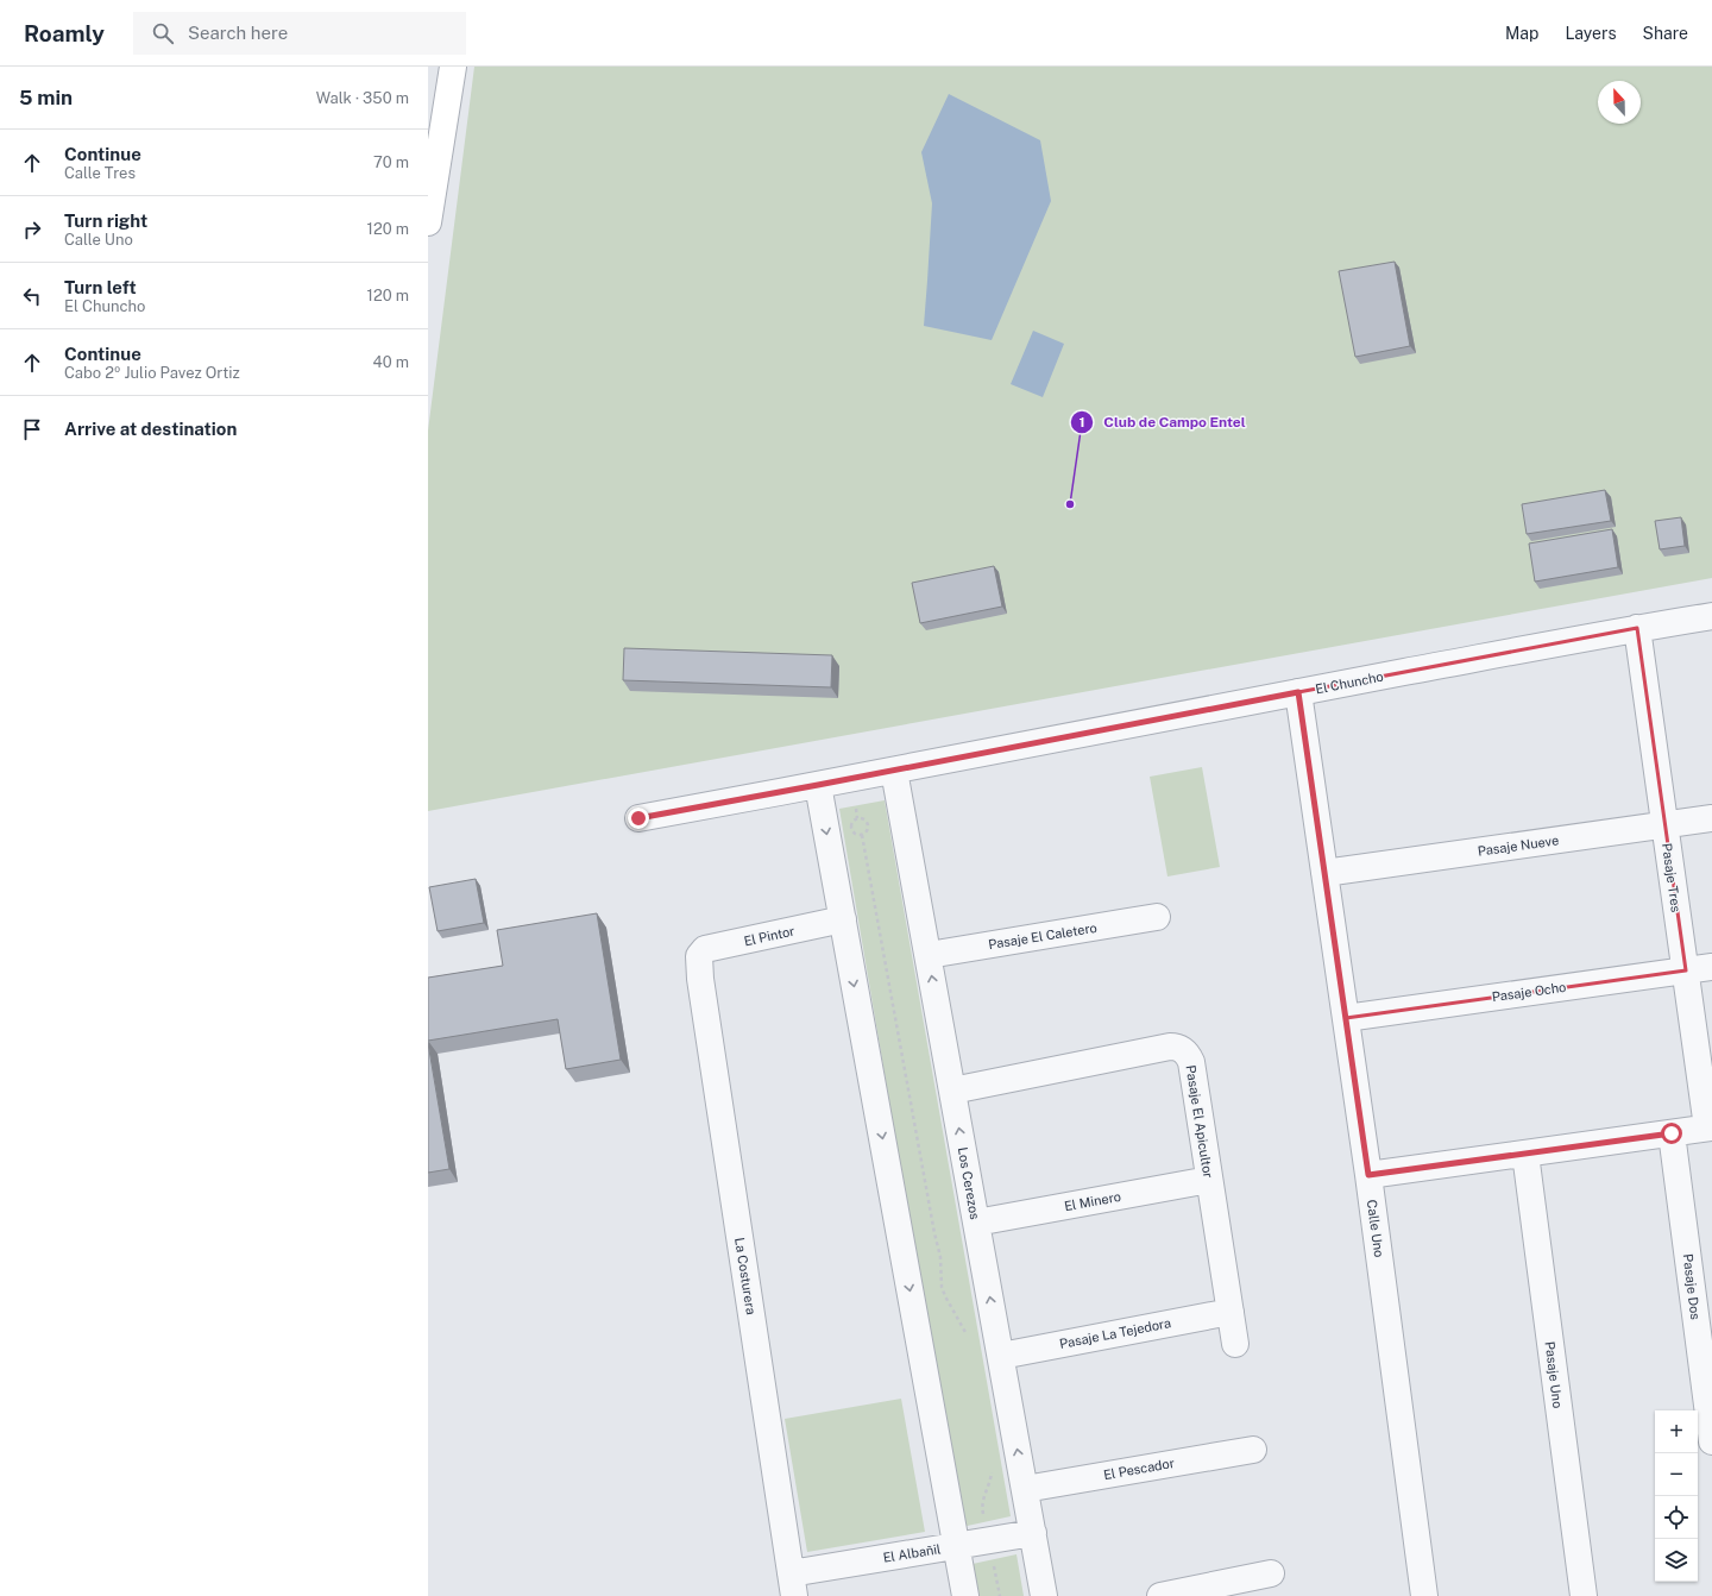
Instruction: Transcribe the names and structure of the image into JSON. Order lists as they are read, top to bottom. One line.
{"streets":{"street":["El Chuncho","Pasaje Nueve","Pasaje Tres","El Pintor","Pasaje El Caletero","Pasaje Ocho","Pasaje El Apicultor","Los Cerezos","El Minero","Calle Uno","La Costurera","Pasaje Dos","Pasaje La Tejedora","Pasaje Uno","El Pescador","El Albañil"]},"crossings":[["El Chuncho","Pasaje Tres"],["El Chuncho","Los Cerezos"],["El Chuncho","Calle Uno"],["Pasaje Nueve","Pasaje Tres"],["Pasaje Nueve","Calle Uno"],["Pasaje Tres","Pasaje Ocho"],["El Pintor","La Costurera"],["Pasaje El Caletero","Los Cerezos"],["Pasaje Ocho","Calle Uno"],["Pasaje El Apicultor","Los Cerezos"],["Pasaje El Apicultor","El Minero"],["Pasaje El Apicultor","Pasaje La Tejedora"],["Los Cerezos","El Minero"],["Los Cerezos","Pasaje La Tejedora"],["Los Cerezos","El Pescador"],["Los Cerezos","El Albañil"],["La Costurera","El Albañil"]],"places":["Club de Campo Entel"],"north":"top","page":{"header":"Roamly","search":"Search here","nav":["Map","Layers","Share"],"heading":["5 min","Walk · 350 m"],"list":[["Continue","Calle Tres","70 m"],["Turn right","Calle Uno","120 m"],["Turn left","El Chuncho","120 m"],["Continue","Cabo 2º Julio Pavez Ortiz","40 m"],"Arrive at destination"],"map_buttons":["+","−"]}}
